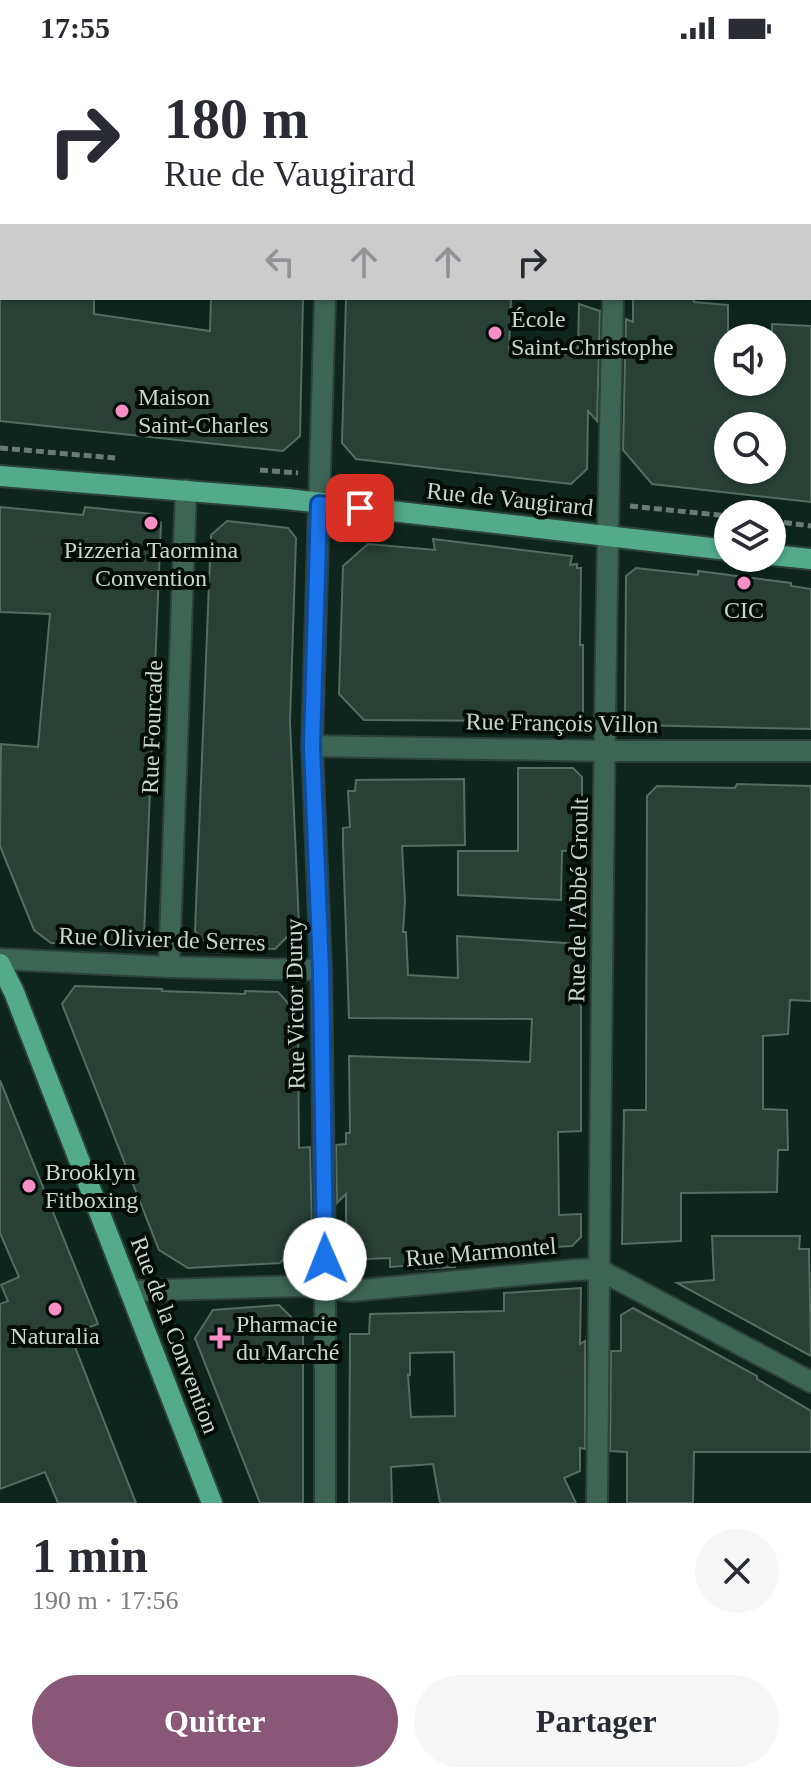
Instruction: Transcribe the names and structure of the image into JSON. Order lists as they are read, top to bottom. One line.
{"streets":{"main road":["Rue de Vaugirard","Rue de la Convention"],"street":["Rue François Villon","Rue Fourcade","Rue de l'Abbé Groult","Rue Olivier de Serres","Rue Victor Duruy","Rue Marmontel"]},"crossings":[["Rue de Vaugirard","Rue Fourcade"],["Rue de Vaugirard","Rue de l'Abbé Groult"],["Rue de Vaugirard","Rue Victor Duruy"],["Rue François Villon","Rue de l'Abbé Groult"],["Rue François Villon","Rue Victor Duruy"],["Rue Fourcade","Rue Olivier de Serres"],["Rue de l'Abbé Groult","Rue Marmontel"],["Rue Olivier de Serres","Rue Victor Duruy"],["Rue Olivier de Serres","Rue de la Convention"],["Rue Victor Duruy","Rue Marmontel"],["Rue Marmontel","Rue de la Convention"]],"places":{"other":["École Saint-Christophe","Maison Saint-Charles","Pizzeria Taormina Convention","CIC","Brooklyn Fitboxing","Naturalia"],"health":["Pharmacie du Marché"]},"page":{"status":"17:55","turn":["180 m","Rue de Vaugirard"],"heading":["1 min","190 m · 17:56"],"buttons":["Quitter","Partager"]}}
